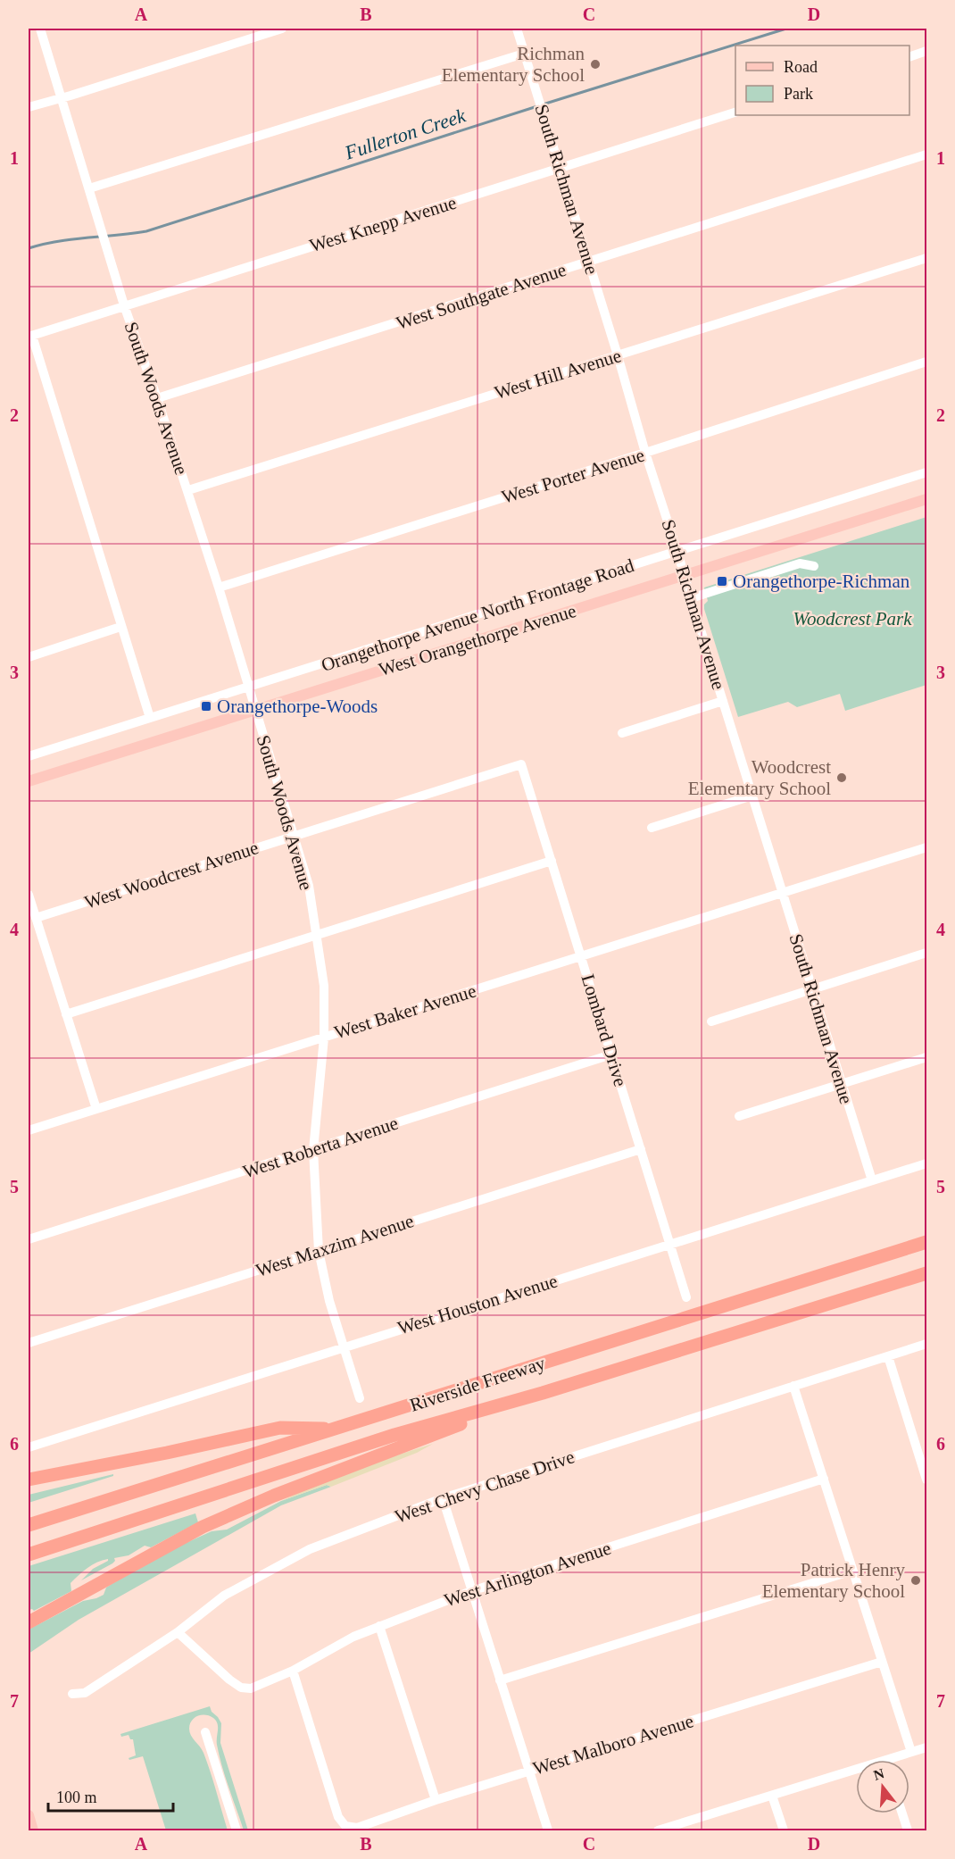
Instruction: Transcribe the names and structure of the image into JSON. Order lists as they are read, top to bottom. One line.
{"streets":{"highway":["Riverside Freeway"],"main road":["West Orangethorpe Avenue"],"street":["South Richman Avenue","West Knepp Avenue","West Southgate Avenue","West Hill Avenue","South Woods Avenue","West Porter Avenue","Orangethorpe Avenue North Frontage Road","West Woodcrest Avenue","West Baker Avenue","Lombard Drive","West Roberta Avenue","West Maxzim Avenue","West Houston Avenue","West Chevy Chase Drive","West Arlington Avenue","West Malboro Avenue"]},"crossings":[["South Richman Avenue","West Knepp Avenue"],["South Richman Avenue","West Southgate Avenue"],["South Richman Avenue","West Hill Avenue"],["South Richman Avenue","West Porter Avenue"],["South Richman Avenue","Orangethorpe Avenue North Frontage Road"],["South Richman Avenue","West Orangethorpe Avenue"],["South Richman Avenue","West Baker Avenue"],["South Richman Avenue","West Houston Avenue"],["West Knepp Avenue","South Woods Avenue"],["West Southgate Avenue","South Woods Avenue"],["West Hill Avenue","South Woods Avenue"],["South Woods Avenue","West Porter Avenue"],["South Woods Avenue","Orangethorpe Avenue North Frontage Road"],["South Woods Avenue","West Orangethorpe Avenue"],["South Woods Avenue","West Woodcrest Avenue"],["South Woods Avenue","West Baker Avenue"],["South Woods Avenue","West Roberta Avenue"],["South Woods Avenue","West Maxzim Avenue"],["South Woods Avenue","West Houston Avenue"],["West Woodcrest Avenue","Lombard Drive"],["West Baker Avenue","Lombard Drive"],["Lombard Drive","West Roberta Avenue"],["Lombard Drive","West Maxzim Avenue"],["Lombard Drive","West Houston Avenue"],["West Chevy Chase Drive","West Arlington Avenue"],["West Arlington Avenue","West Malboro Avenue"]],"water":["Fullerton Creek"],"parks":["Woodcrest Park"],"places":{"other":["Richman Elementary School","Woodcrest Elementary School","Patrick Henry Elementary School"],"transit":["Orangethorpe-Richman","Orangethorpe-Woods"]},"legend":["Road","Park"],"scale_bar":"100 m","north":"top","grid":{"columns":["A","B","C","D"],"rows":["1","2","3","4","5","6","7"]}}
